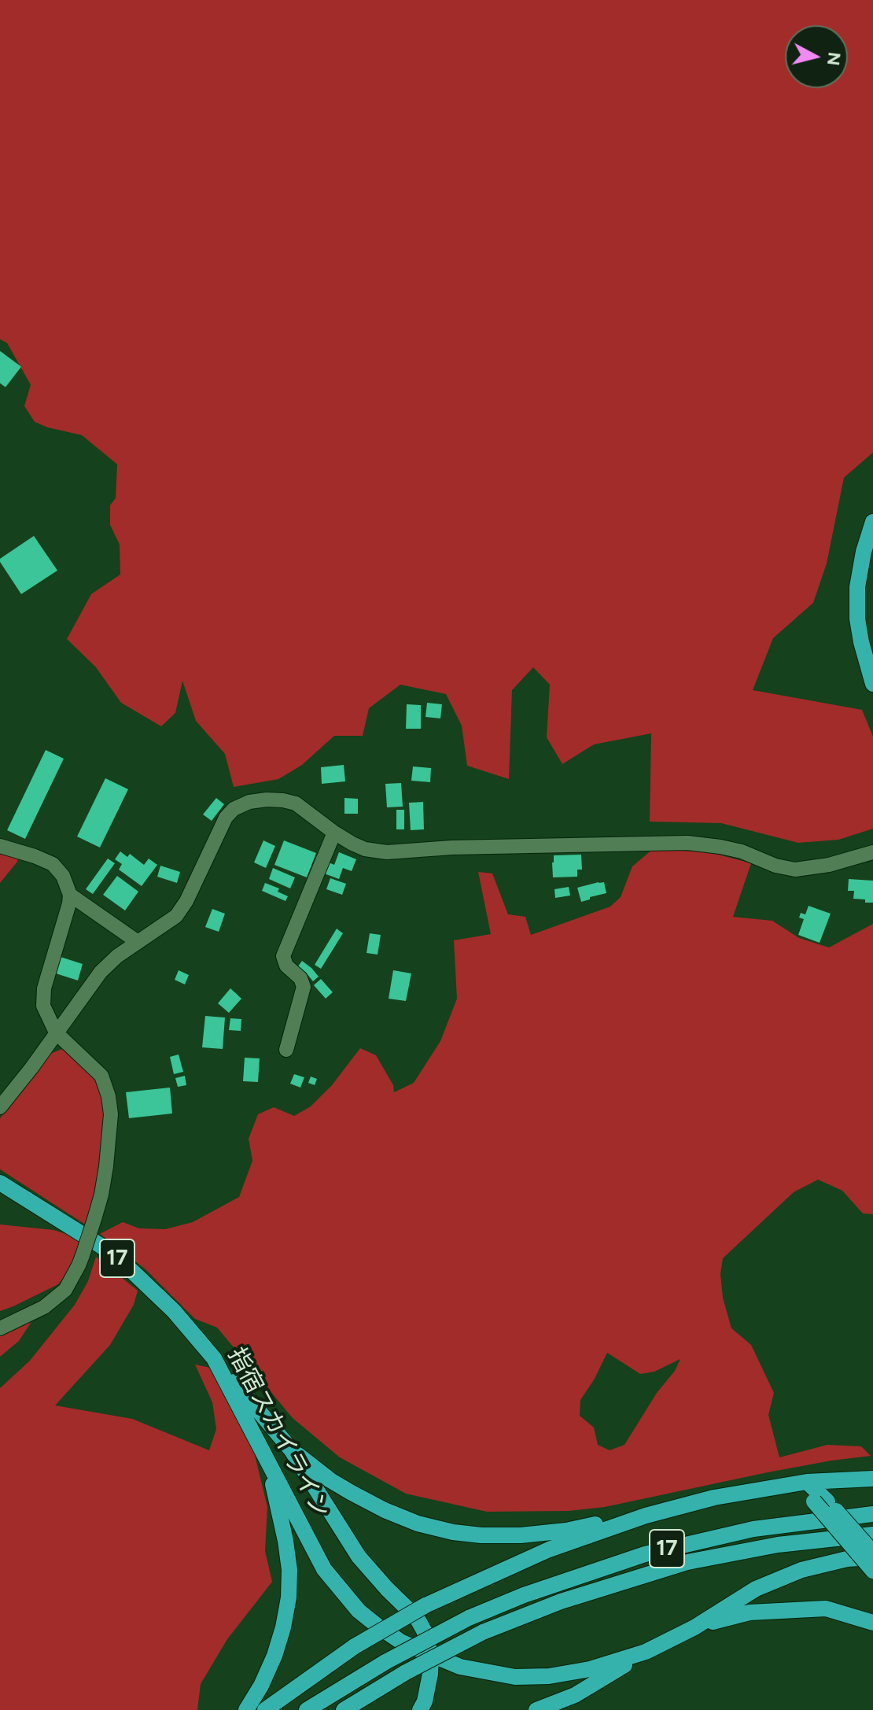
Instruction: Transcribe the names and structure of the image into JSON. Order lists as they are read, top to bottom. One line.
{"streets":{"main road":["17","指宿スカイライン"]},"north":"right"}
